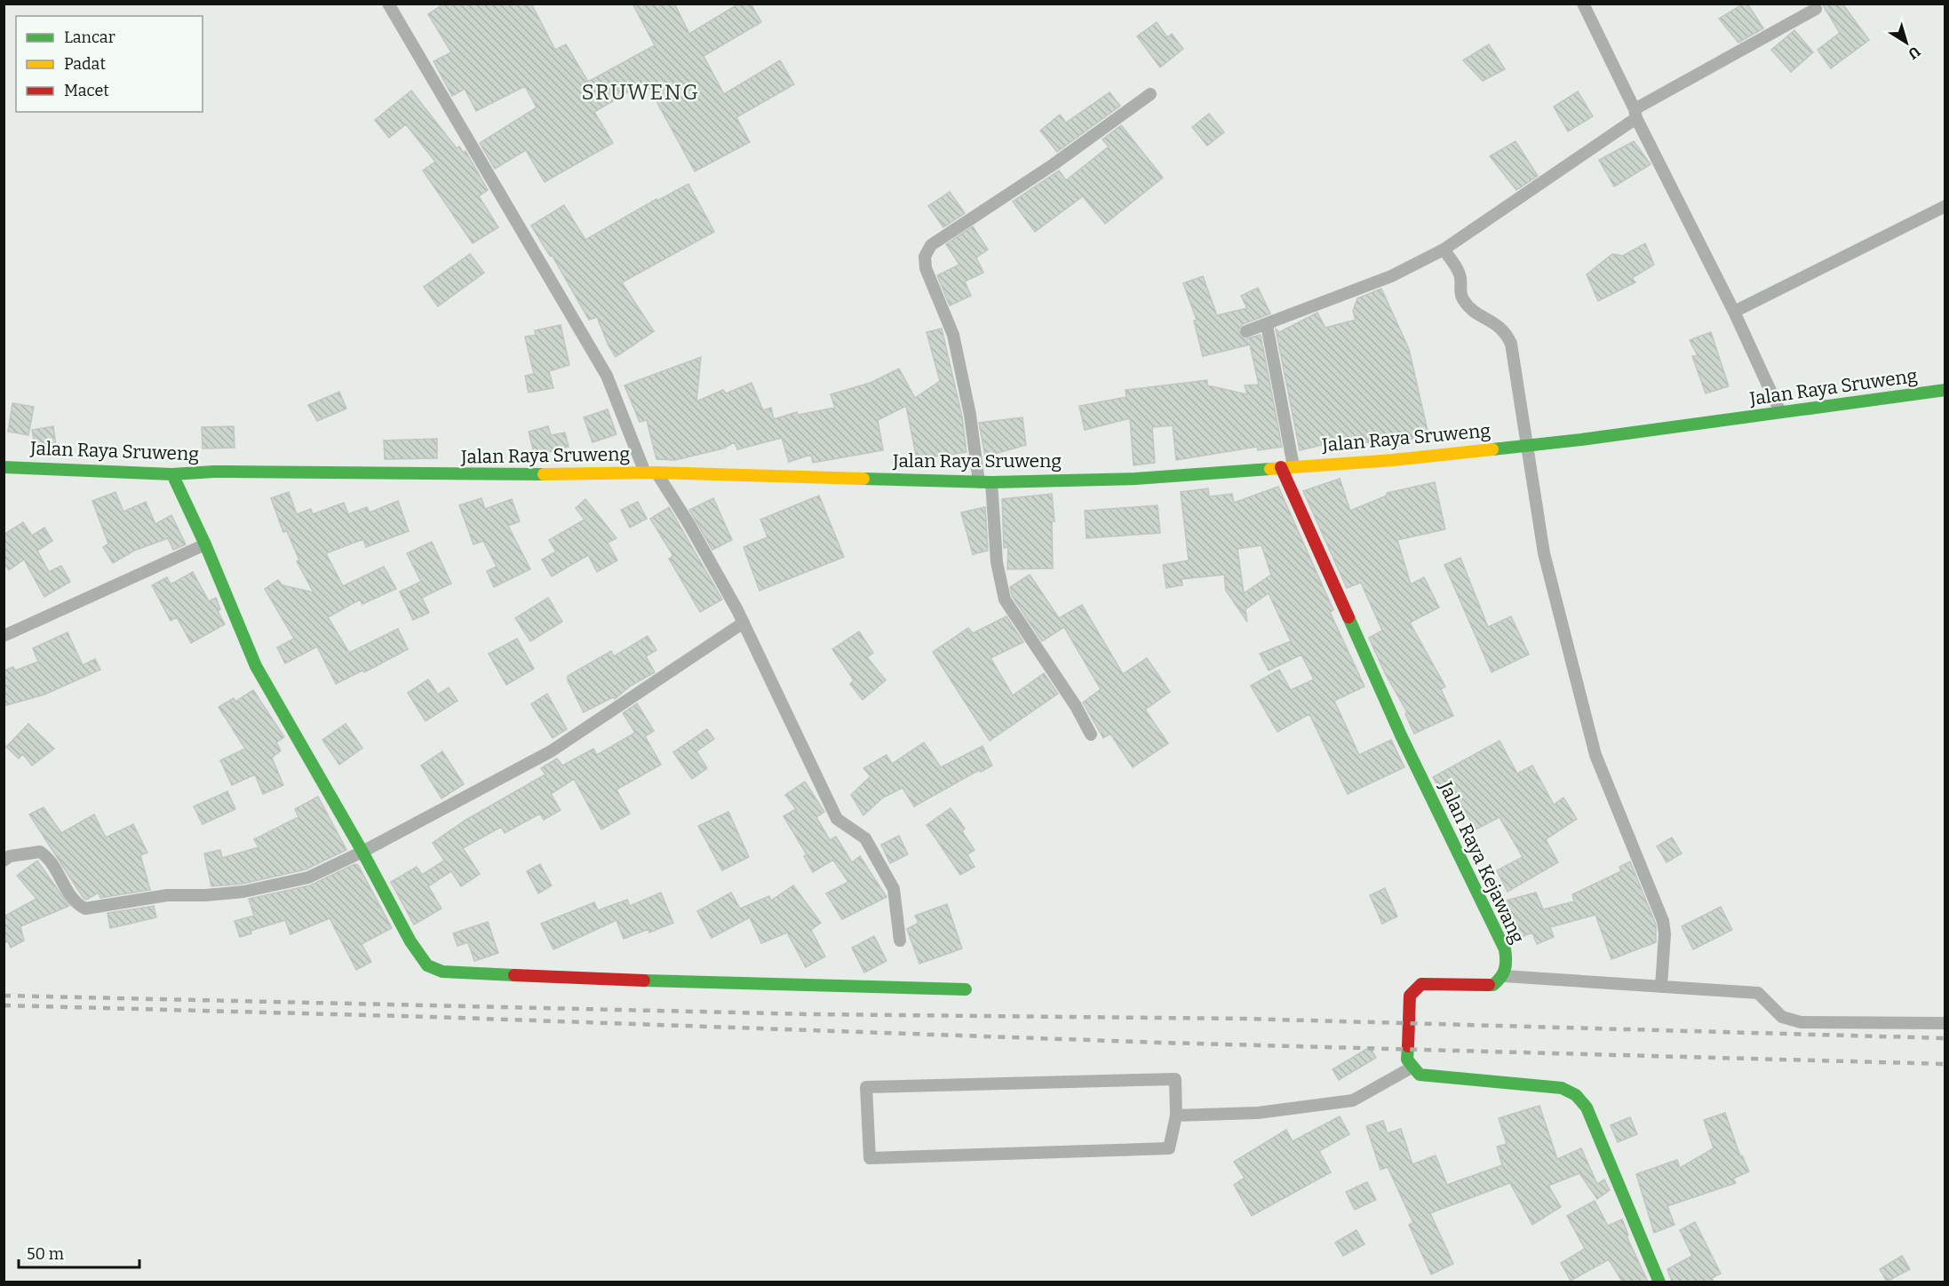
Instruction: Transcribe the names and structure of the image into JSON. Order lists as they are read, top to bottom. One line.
{"streets":{"main road":["Jalan Raya Sruweng","Jalan Raya Kejawang"]},"crossings":[["Jalan Raya Sruweng","Jalan Raya Kejawang"]],"districts":["SRUWENG"],"legend":["Lancar","Padat","Macet"],"scale_bar":"50 m","north":"bottom right"}
